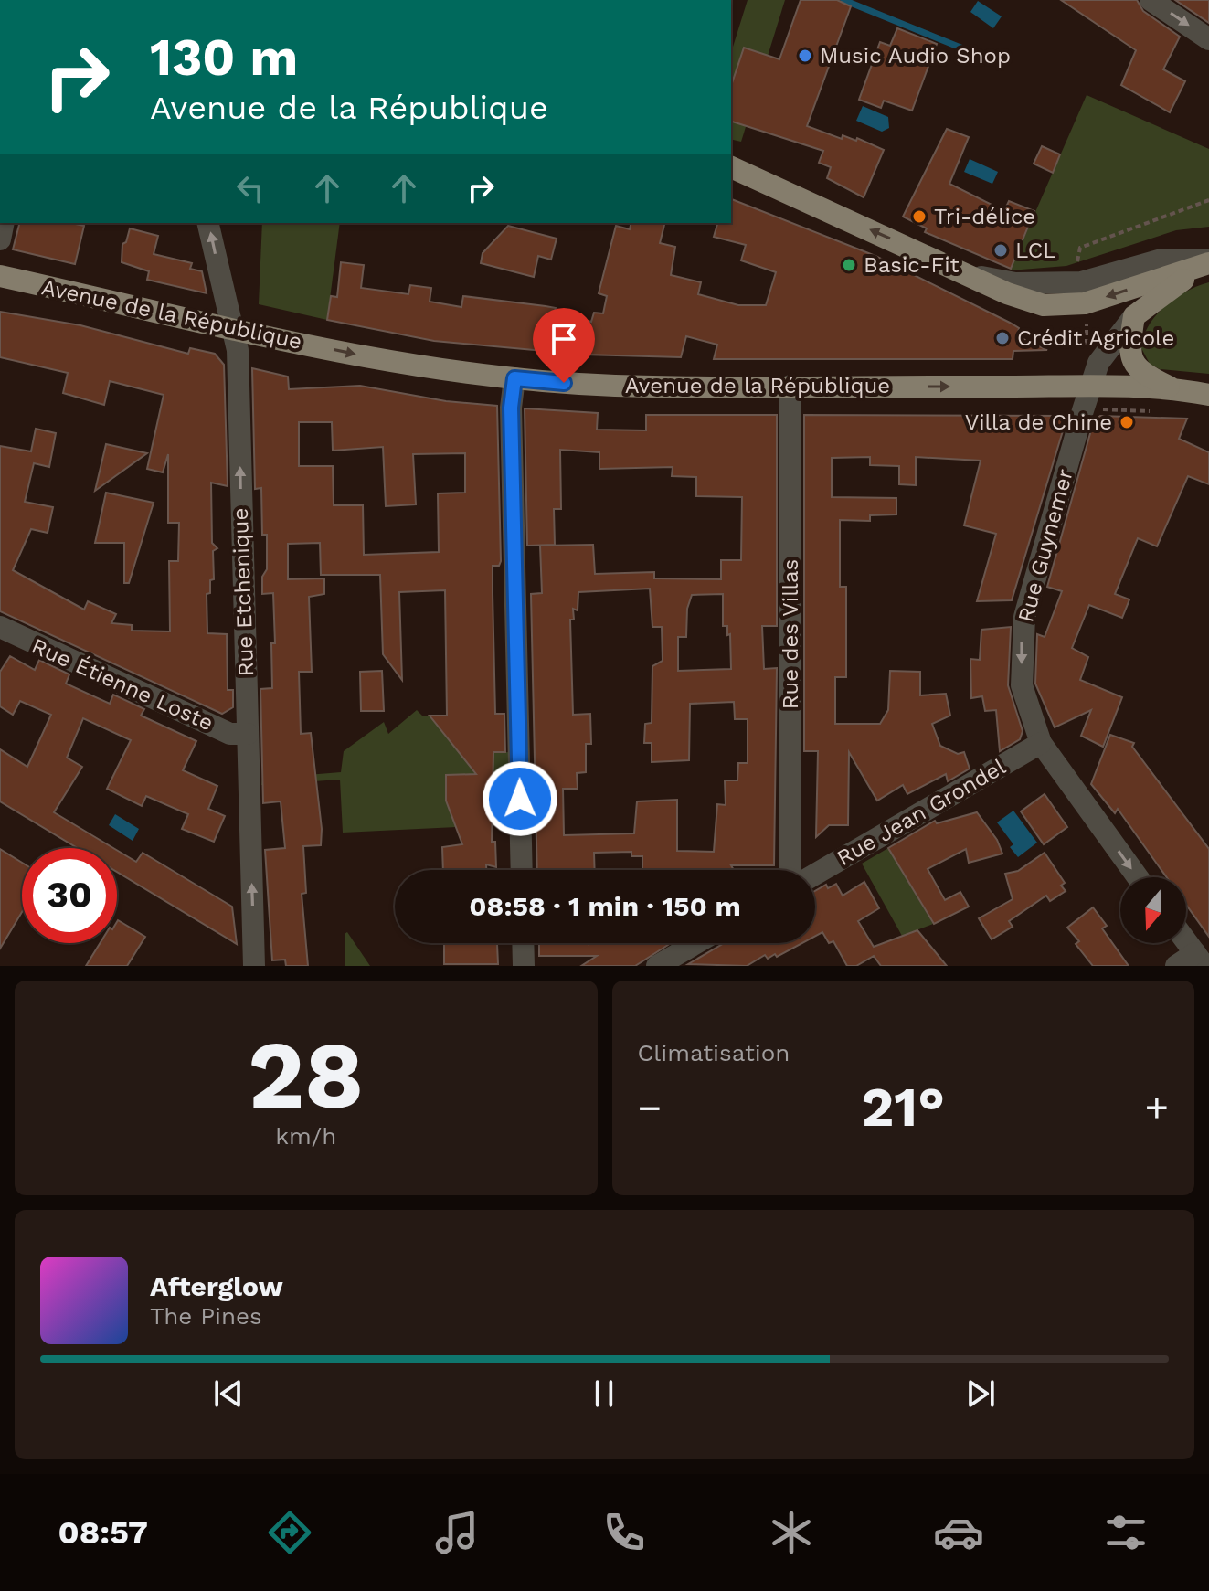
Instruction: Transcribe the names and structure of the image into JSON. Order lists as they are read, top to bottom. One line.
{"streets":{"main road":["Avenue de la République"],"street":["Rue Guynemer","Rue Etchenique","Rue des Villas","Rue Étienne Loste","Rue Jean Grondel"]},"crossings":[["Avenue de la République","Rue Guynemer"],["Avenue de la République","Rue Etchenique"],["Avenue de la République","Rue des Villas"],["Rue Guynemer","Rue Jean Grondel"],["Rue Etchenique","Rue Étienne Loste"]],"one_way":["Rue Guynemer","Rue Etchenique"],"places":["Music Audio Shop","Tri-délice","LCL","Basic-Fit","Crédit Agricole","Villa de Chine"],"north":"bottom","page":{"turn":["130 m","Avenue de la République"],"limit":"30","trip":"08:58 · 1 min · 150 m","tile":[["28","km/h"],"Climatisation"],"heat":["−","21°","+"],"song":["Afterglow","The Pines"],"tabs":"08:57"}}
